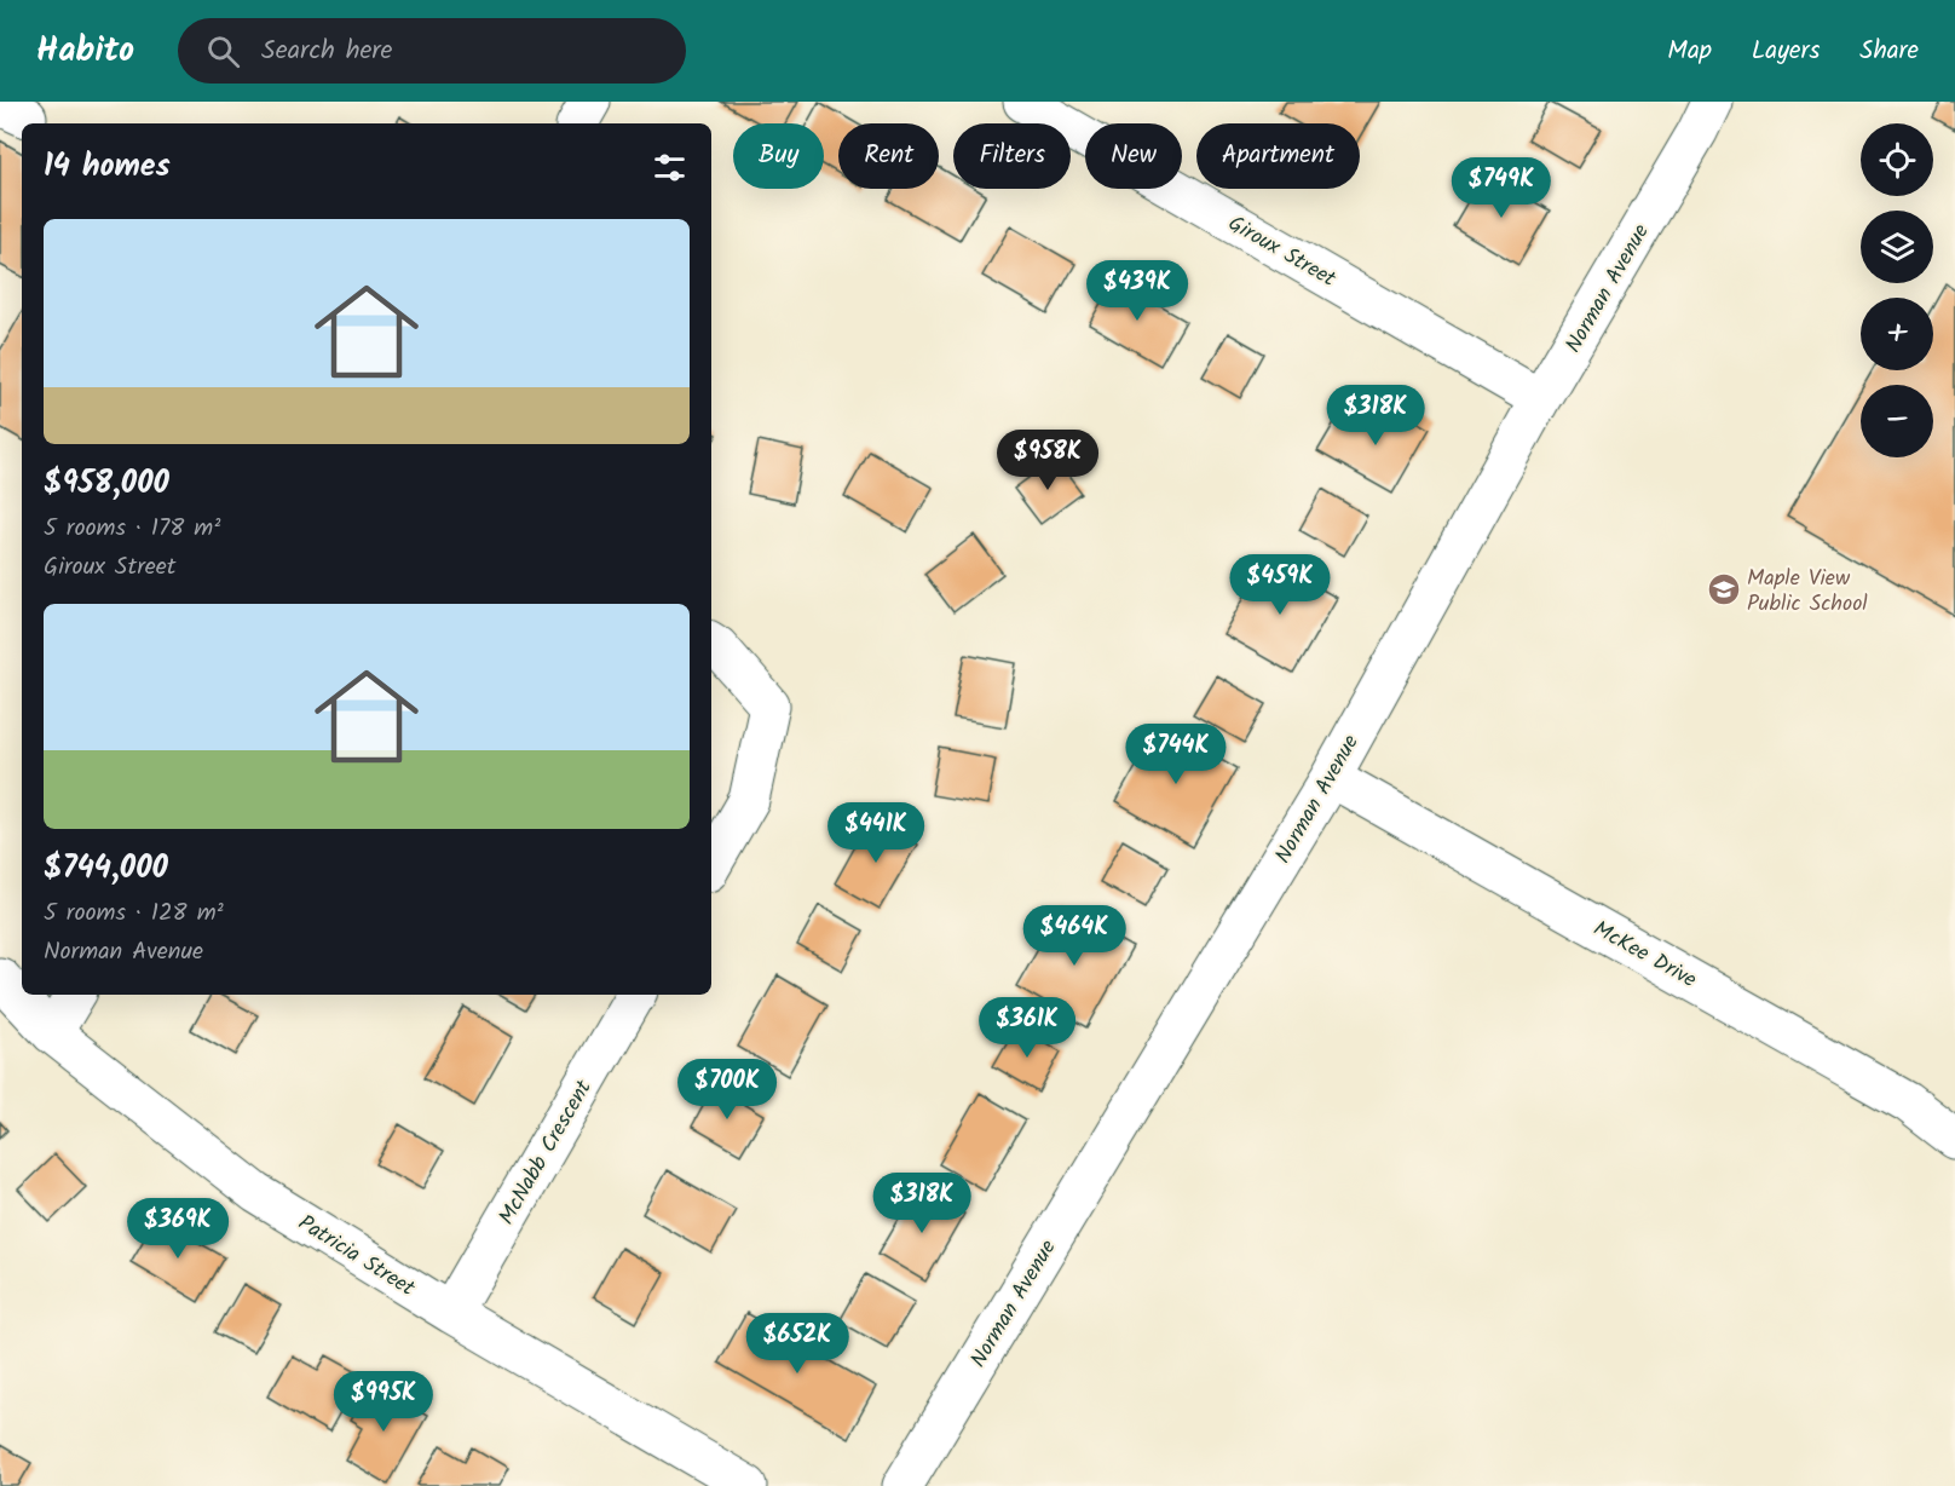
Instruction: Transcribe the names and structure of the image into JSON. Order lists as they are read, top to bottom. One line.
{"streets":{"street":["Giroux Street","Norman Avenue","McKee Drive","McNabb Crescent","Patricia Street"]},"crossings":[["Giroux Street","Norman Avenue"],["Norman Avenue","McKee Drive"],["McNabb Crescent","Patricia Street"]],"places":{"school or university":["Maple View Public School"]},"page":{"header":"Habito","search":"Search here","nav":["Map","Layers","Share"],"map_buttons":["+","−"],"chip":["Buy","Rent","Filters","New","Apartment"],"heading":"14 homes","price":["$749K","$439K","$318K","$958K","$459K","$744K","$441K","$464K","$361K","$700K","$318K","$369K","$652K","$995K"],"list":[{"name":"$958,000","note":"5 rooms · 178 m² · Giroux Street"},{"name":"$744,000","note":"5 rooms · 128 m² · Norman Avenue"}]}}
